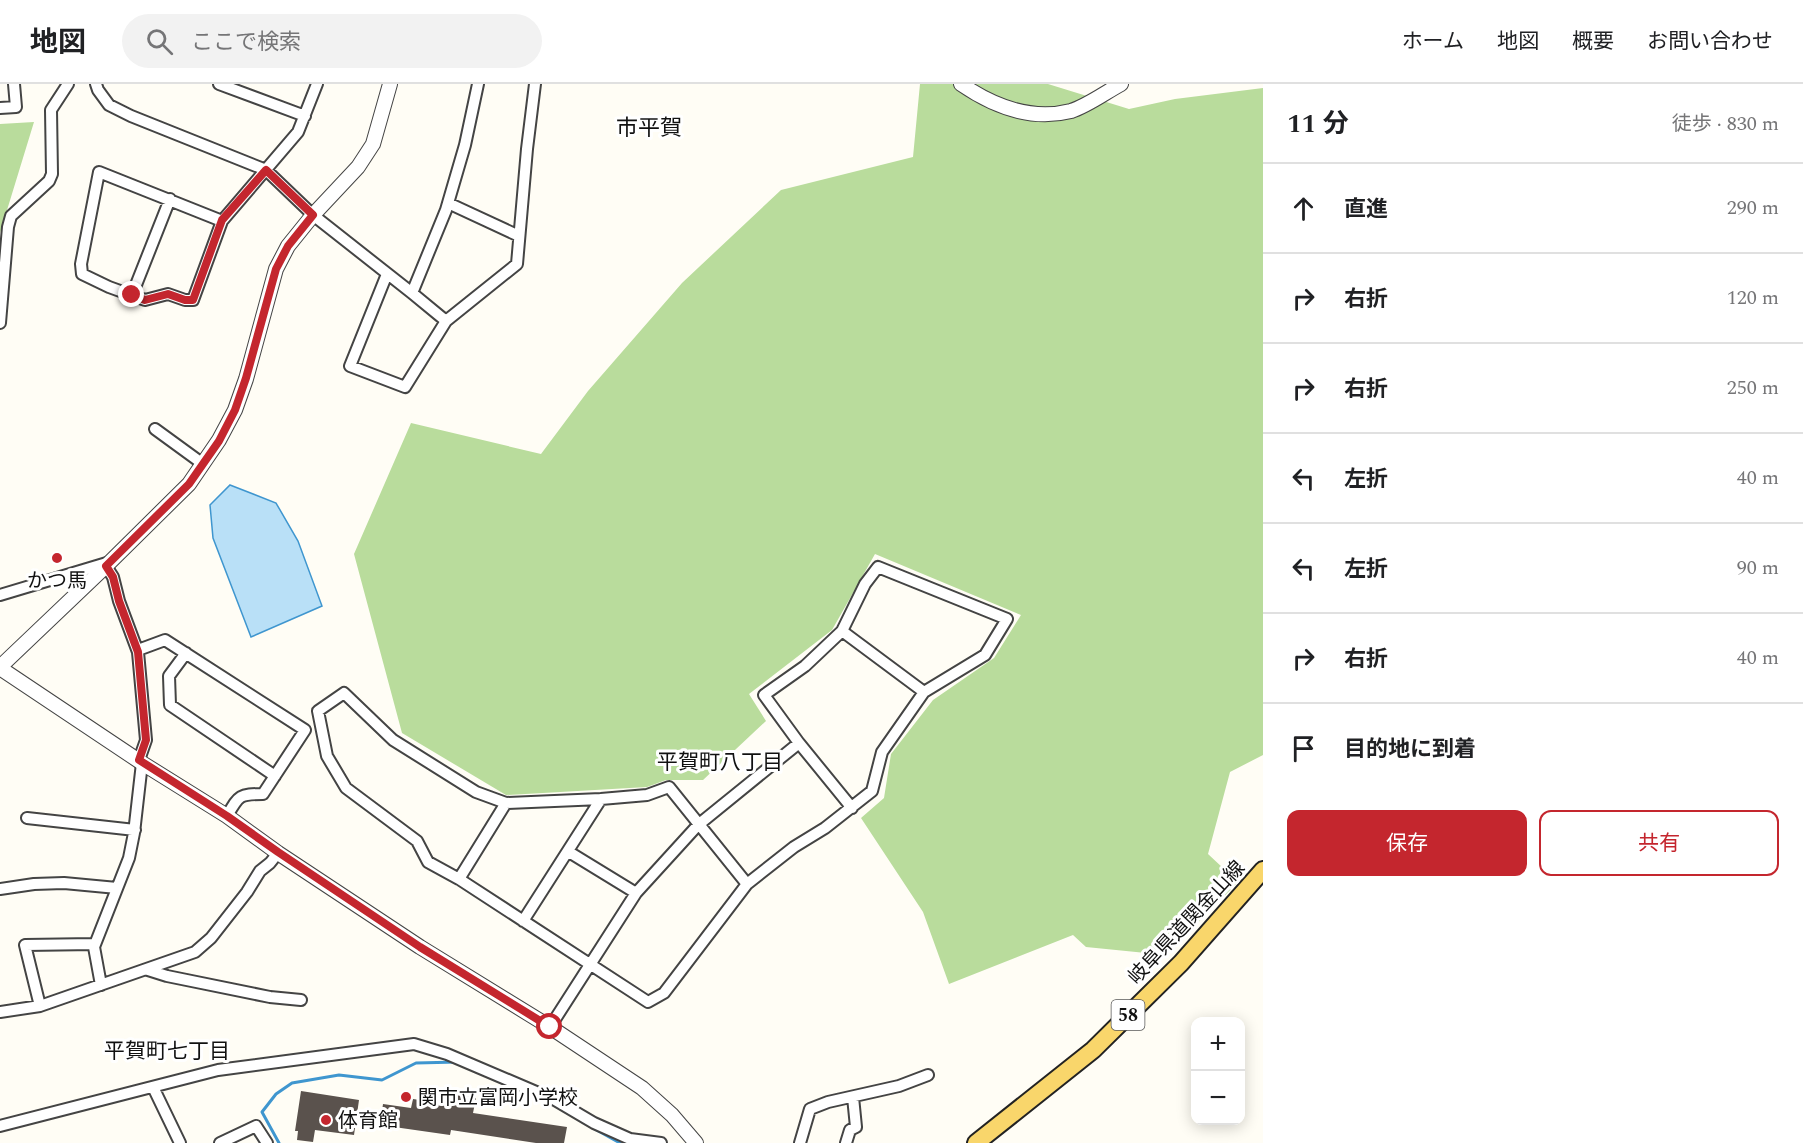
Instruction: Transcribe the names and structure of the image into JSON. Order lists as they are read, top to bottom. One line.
{"streets":{"main road":["岐阜県道関金山線","58"]},"districts":["市平賀","平賀町八丁目","平賀町七丁目"],"places":["かつ馬","関市立富岡小学校","体育館"],"page":{"header":"地図","search":"ここで検索","nav":["ホーム","地図","概要","お問い合わせ"],"heading":["11 分","徒歩 · 830 m"],"list":[["直進","290 m"],["右折","120 m"],["右折","250 m"],["左折","40 m"],["左折","90 m"],["右折","40 m"],"目的地に到着"],"buttons":["保存","共有"],"map_buttons":["+","−"]}}
